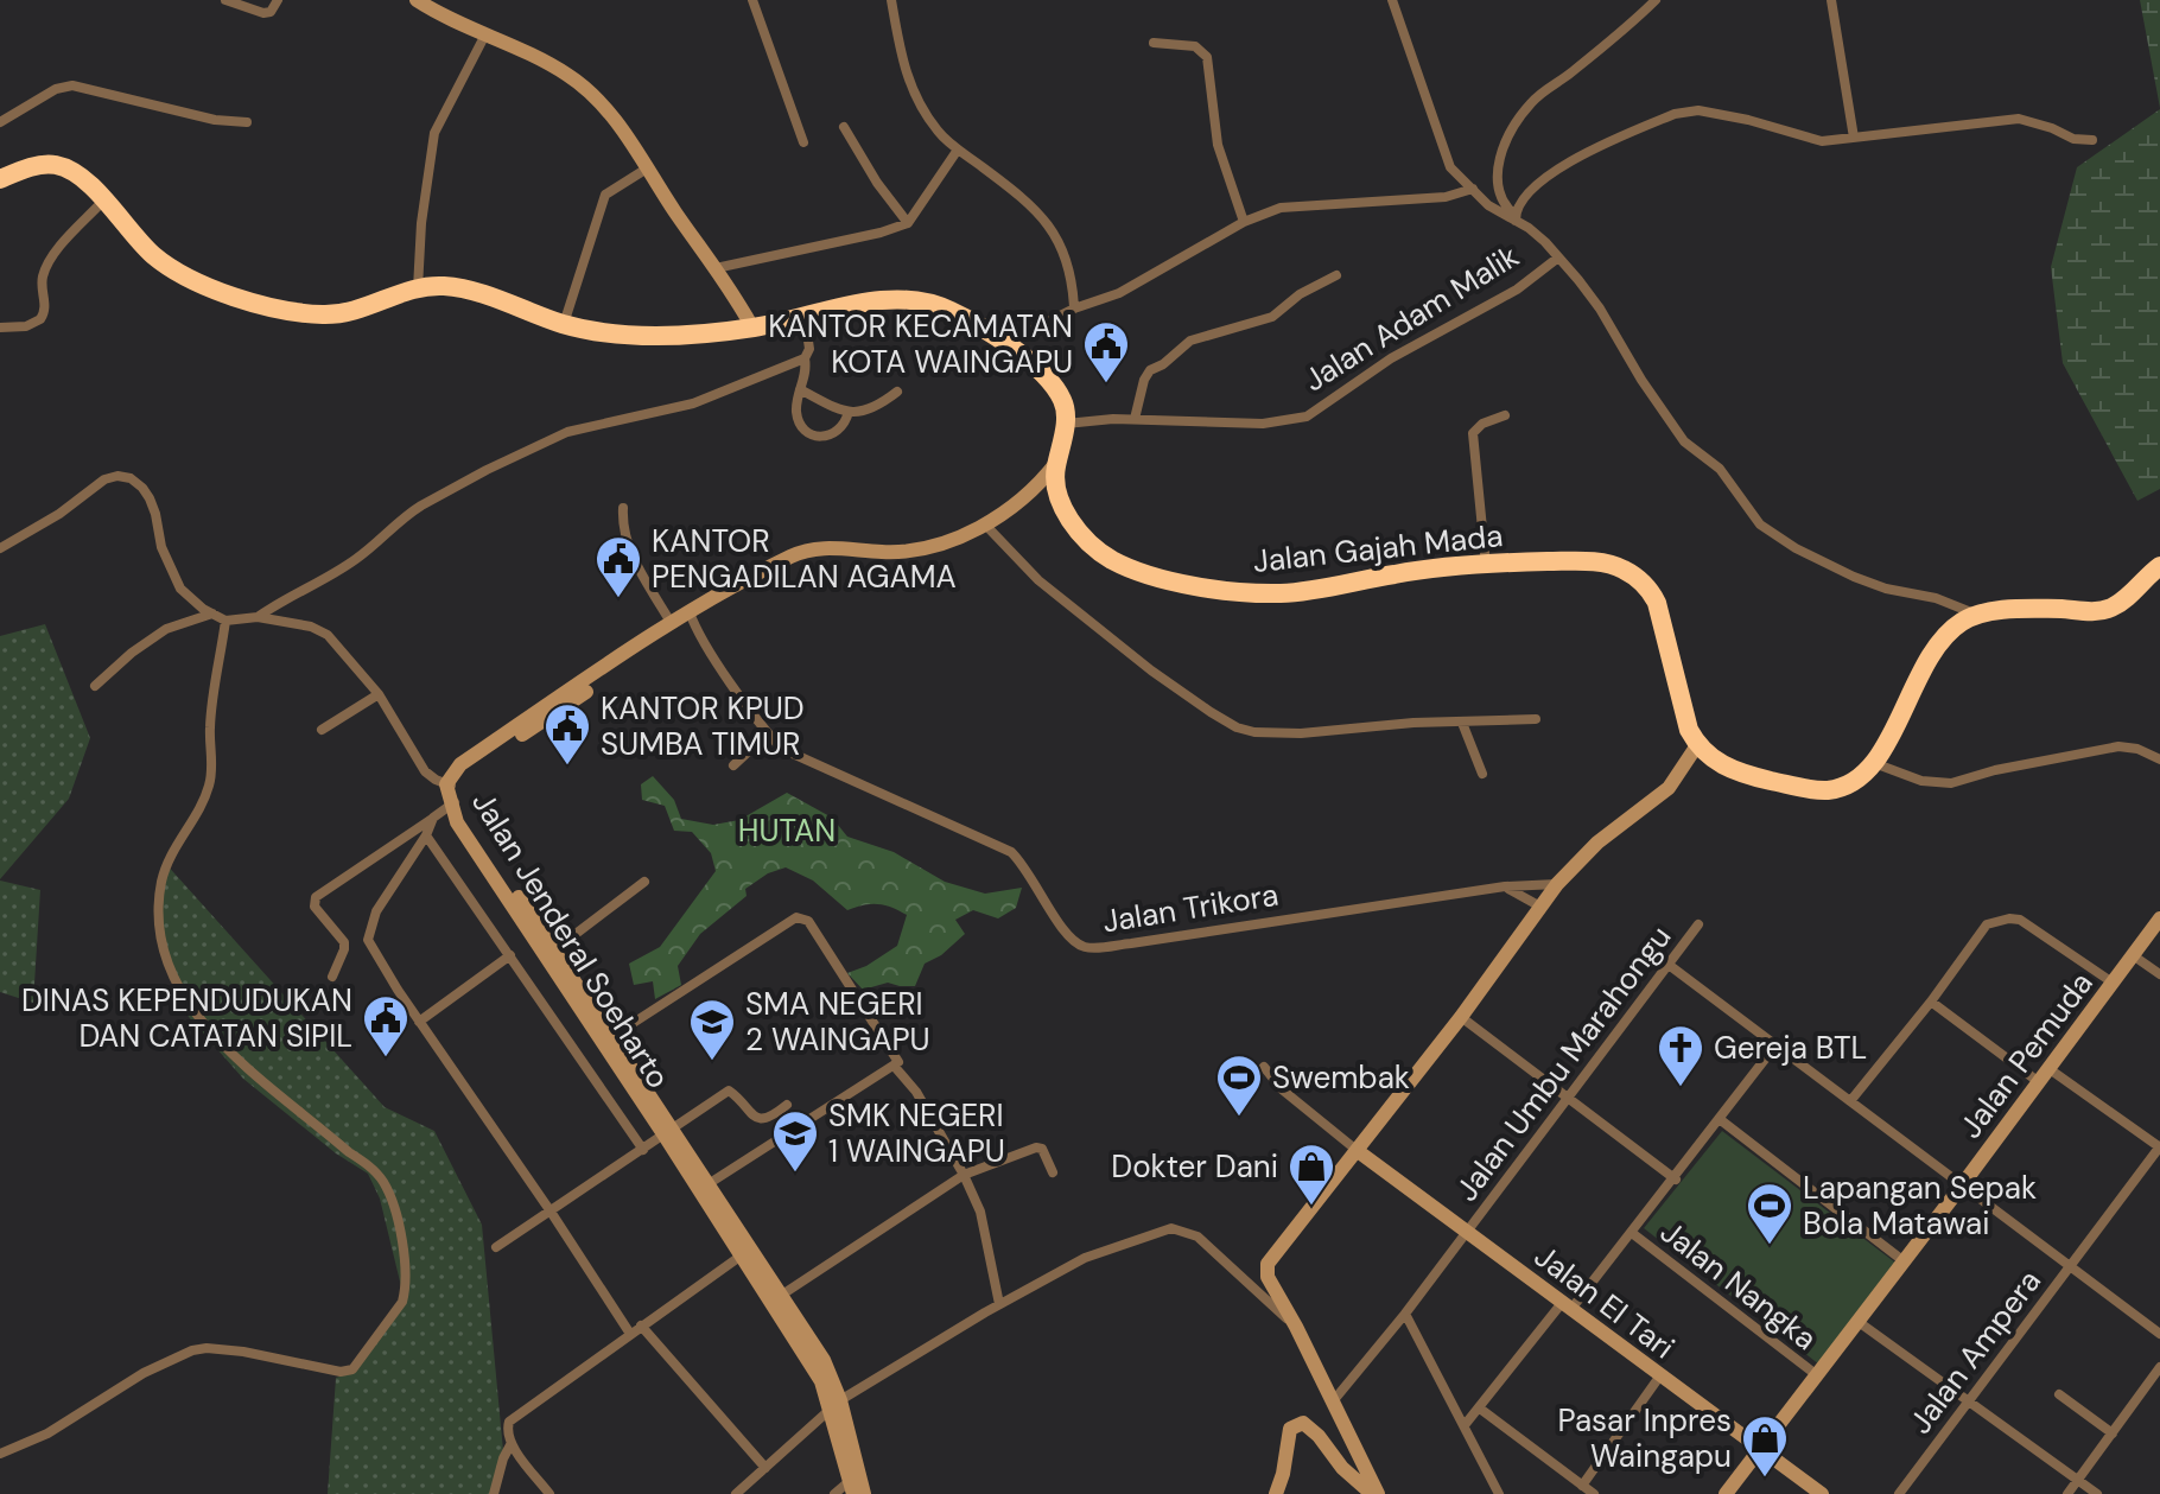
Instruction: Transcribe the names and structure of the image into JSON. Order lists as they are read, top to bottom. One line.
{"streets":{"highway":["Jalan Gajah Mada"],"main road":["Jalan Jenderal Soeharto","Jalan Pemuda","Jalan El Tari"],"street":["Jalan Adam Malik","Jalan Trikora","Jalan Umbu Marahongu","Jalan Nangka","Jalan Ampera"]},"crossings":[["Jalan Gajah Mada","Jalan Jenderal Soeharto"],["Jalan Trikora","Jalan Jenderal Soeharto"],["Jalan Pemuda","Jalan Nangka"],["Jalan Pemuda","Jalan El Tari"],["Jalan Umbu Marahongu","Jalan El Tari"]],"parks":["HUTAN"],"places":{"public building":["KANTOR KECAMATAN KOTA WAINGAPU","KANTOR PENGADILAN AGAMA","KANTOR KPUD SUMBA TIMUR","DINAS KEPENDUDUKAN DAN CATATAN SIPIL"],"school or university":["SMA NEGERI 2 WAINGAPU","SMK NEGERI 1 WAINGAPU"],"church":["Gereja BTL"],"sports":["Swembak","Lapangan Sepak Bola Matawai"],"shop":["Dokter Dani","Pasar Inpres Waingapu"]}}
